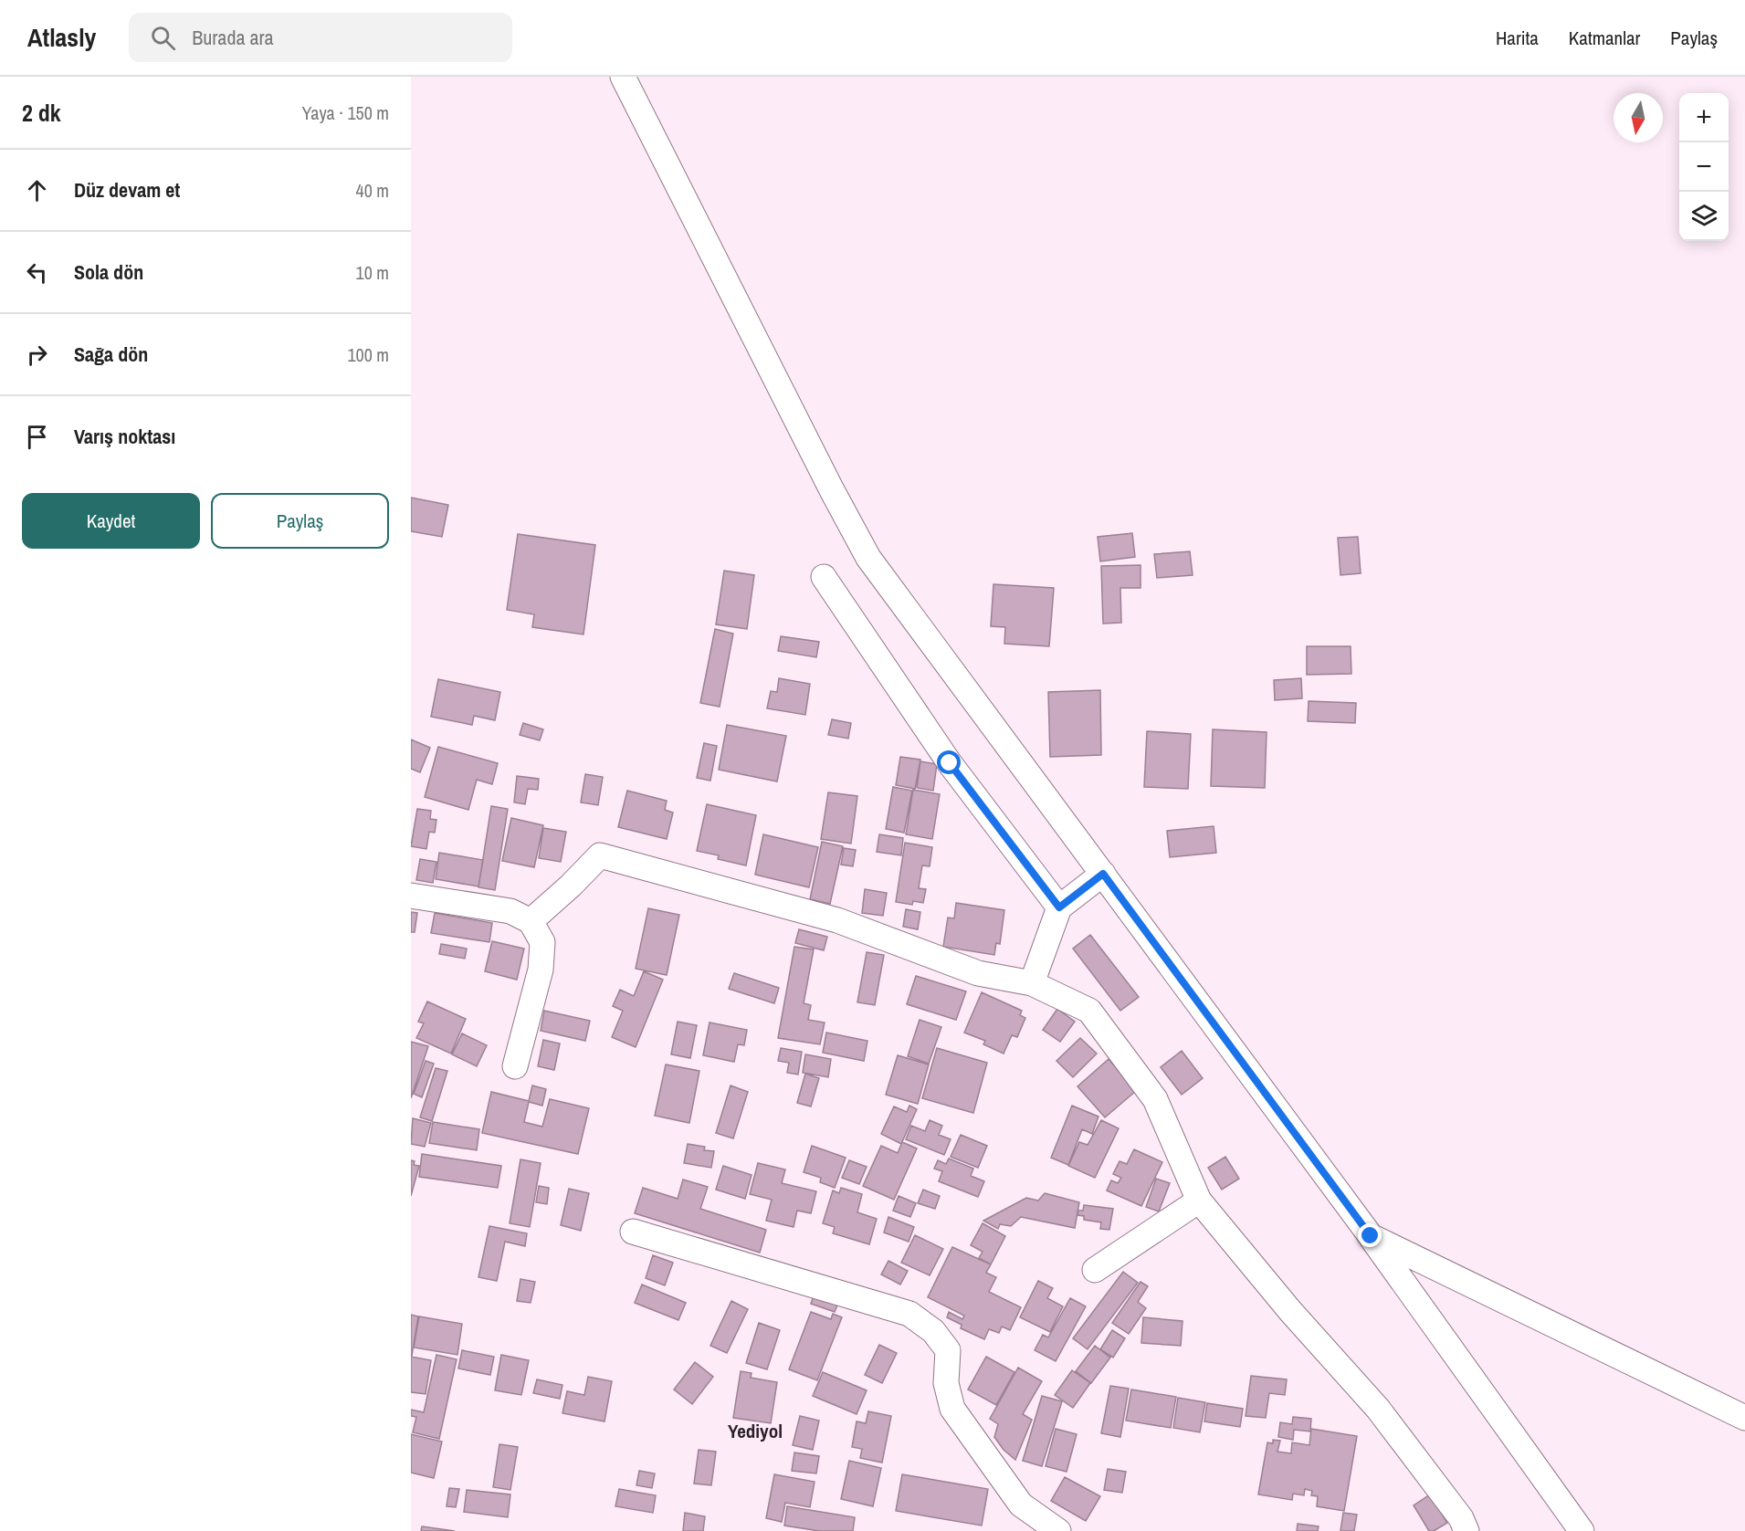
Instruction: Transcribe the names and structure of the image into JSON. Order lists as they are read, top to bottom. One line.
{"districts":["Yediyol"],"north":"bottom","page":{"header":"Atlasly","search":"Burada ara","nav":["Harita","Katmanlar","Paylaş"],"heading":["2 dk","Yaya · 150 m"],"map_buttons":["+","−"],"list":[["Düz devam et","40 m"],["Sola dön","10 m"],["Sağa dön","100 m"],"Varış noktası"],"buttons":["Kaydet","Paylaş"]}}
